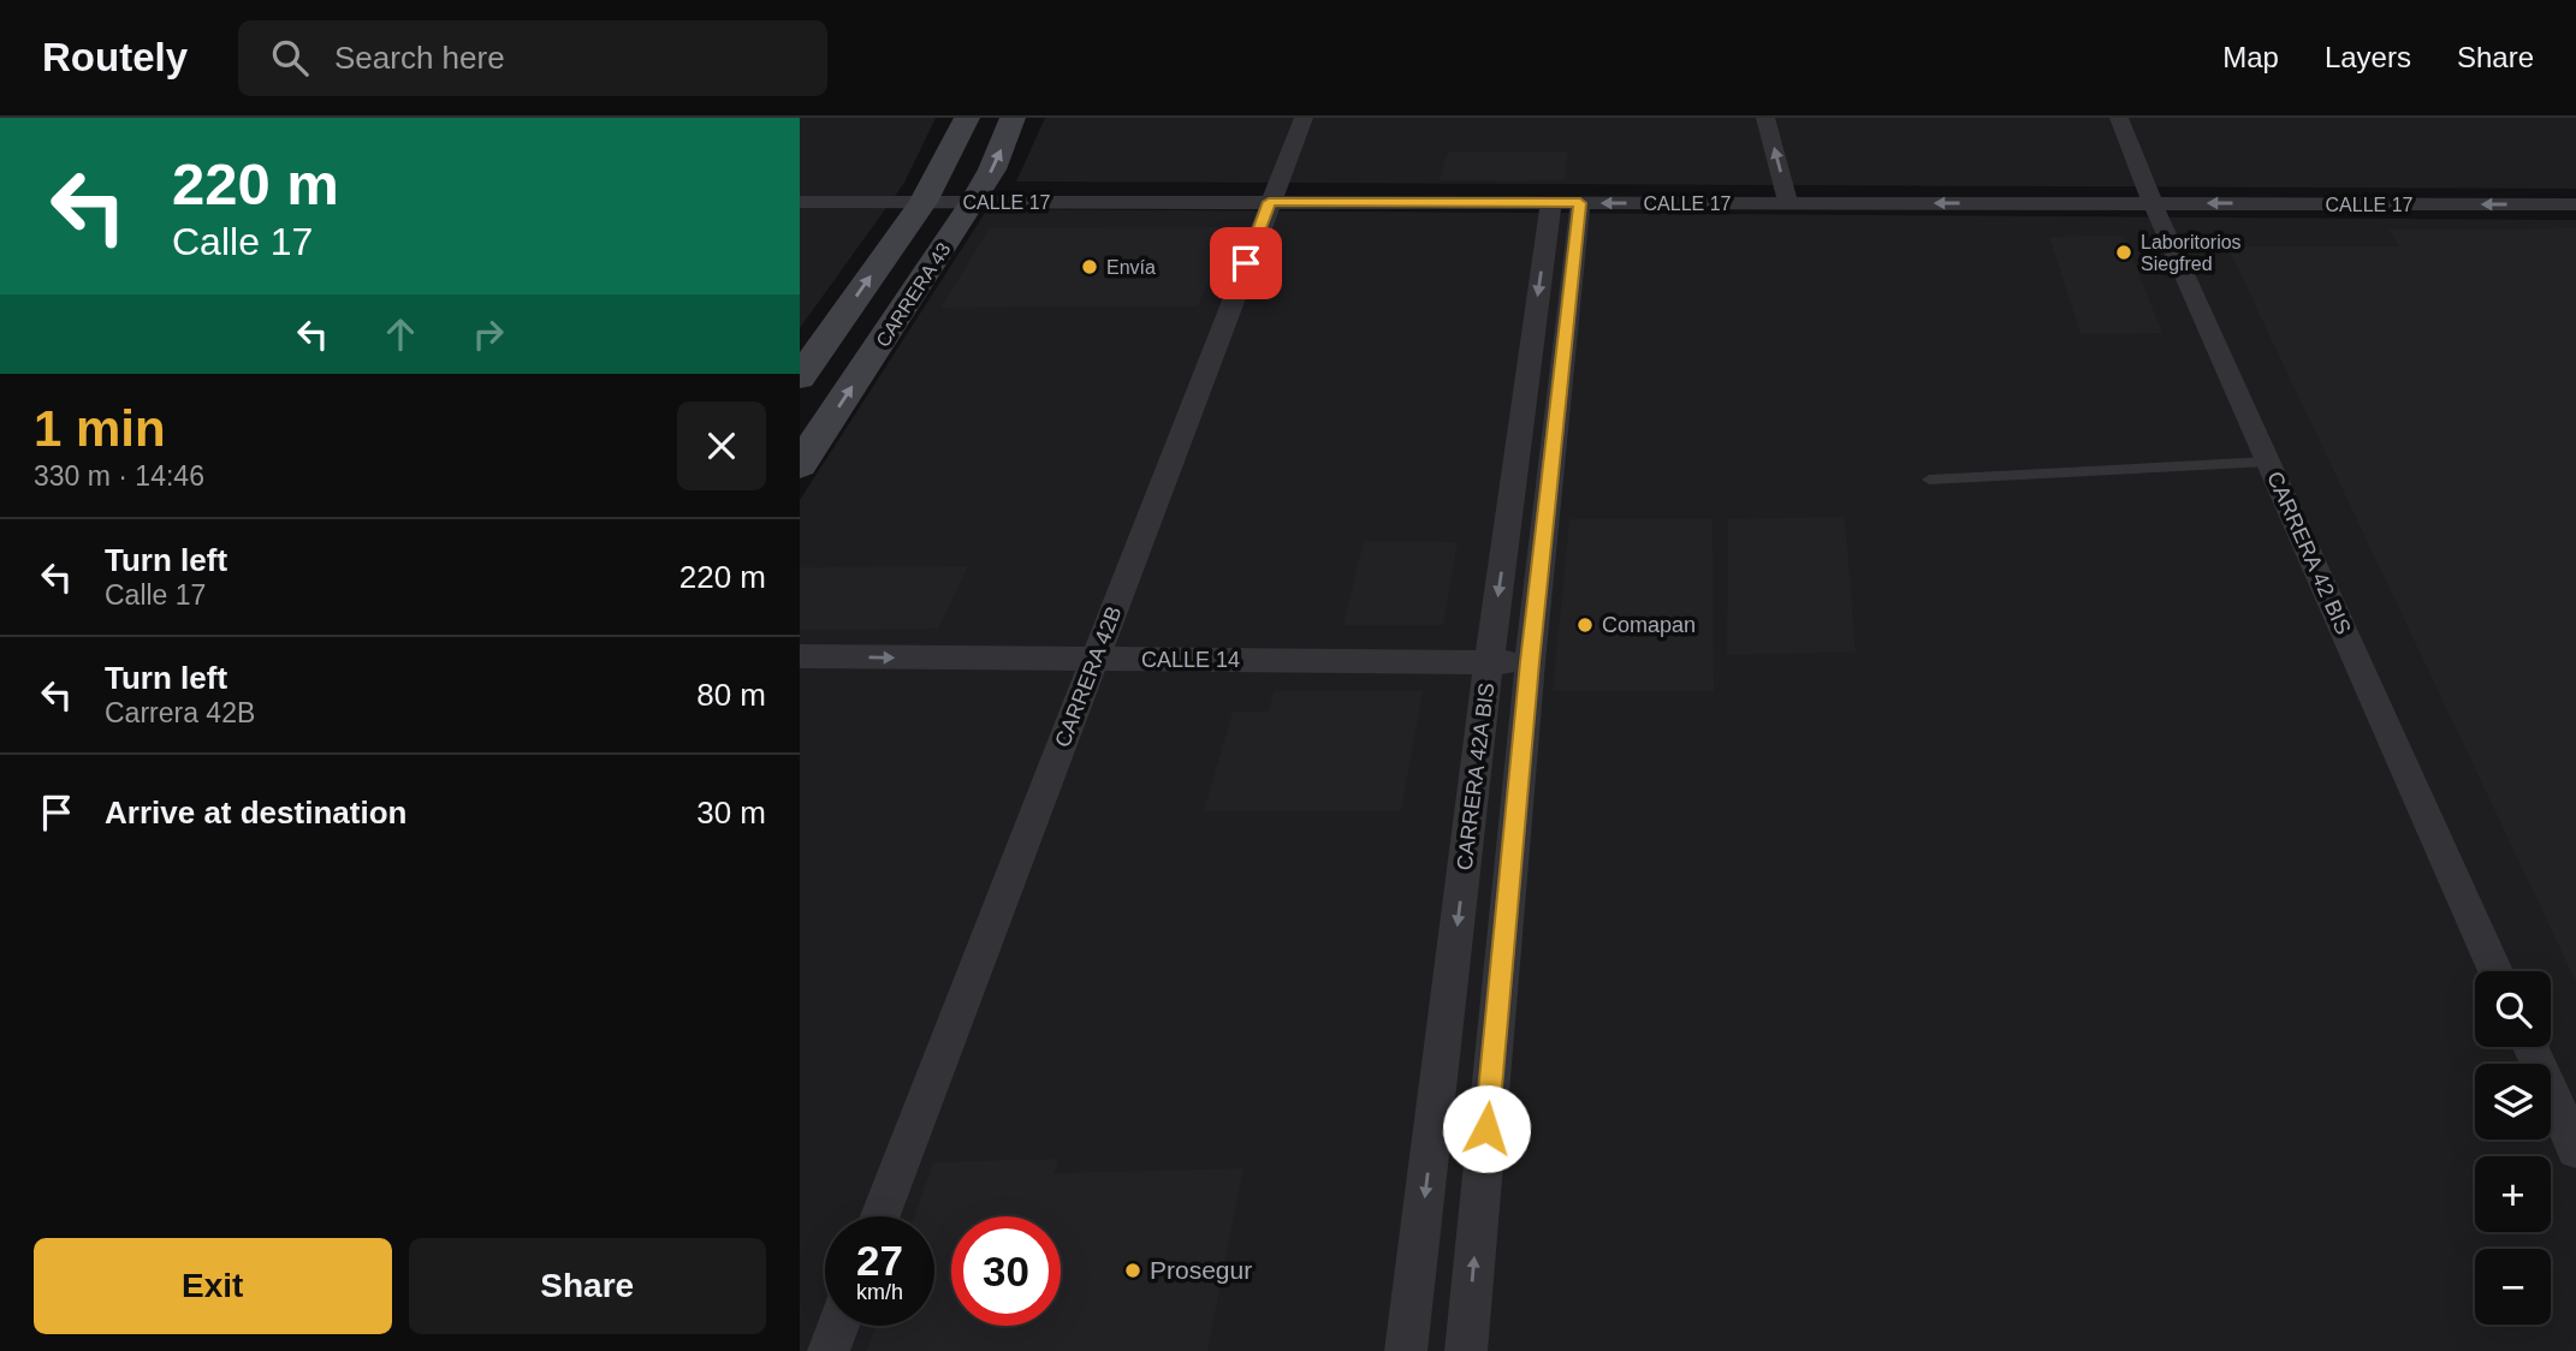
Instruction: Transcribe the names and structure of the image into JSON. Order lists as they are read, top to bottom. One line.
{"streets":{"street":["CALLE 17","CARRERA 43","CARRERA 42 BIS","CALLE 14","CARRERA 42B","CARRERA 42A BIS"]},"crossings":[["CALLE 17","CARRERA 43"],["CALLE 17","CARRERA 42 BIS"],["CALLE 17","CARRERA 42B"],["CALLE 17","CARRERA 42A BIS"],["CALLE 14","CARRERA 42B"],["CALLE 14","CARRERA 42A BIS"]],"one_way":["CALLE 17","CARRERA 43","CALLE 14"],"places":["Laboritorios Siegfred","Envía","Comapan","Prosegur"],"page":{"header":"Routely","search":"Search here","nav":["Map","Layers","Share"],"turn":["220 m","Calle 17"],"heading":["1 min","330 m · 14:46"],"list":[{"name":"Turn left","note":"Calle 17","value":"220 m"},{"name":"Turn left","note":"Carrera 42B","value":"80 m"},{"name":"Arrive at destination","value":"30 m"}],"map_buttons":["+","−"],"speed":"27 km/h","limit":"30","buttons":["Exit","Share"]}}
